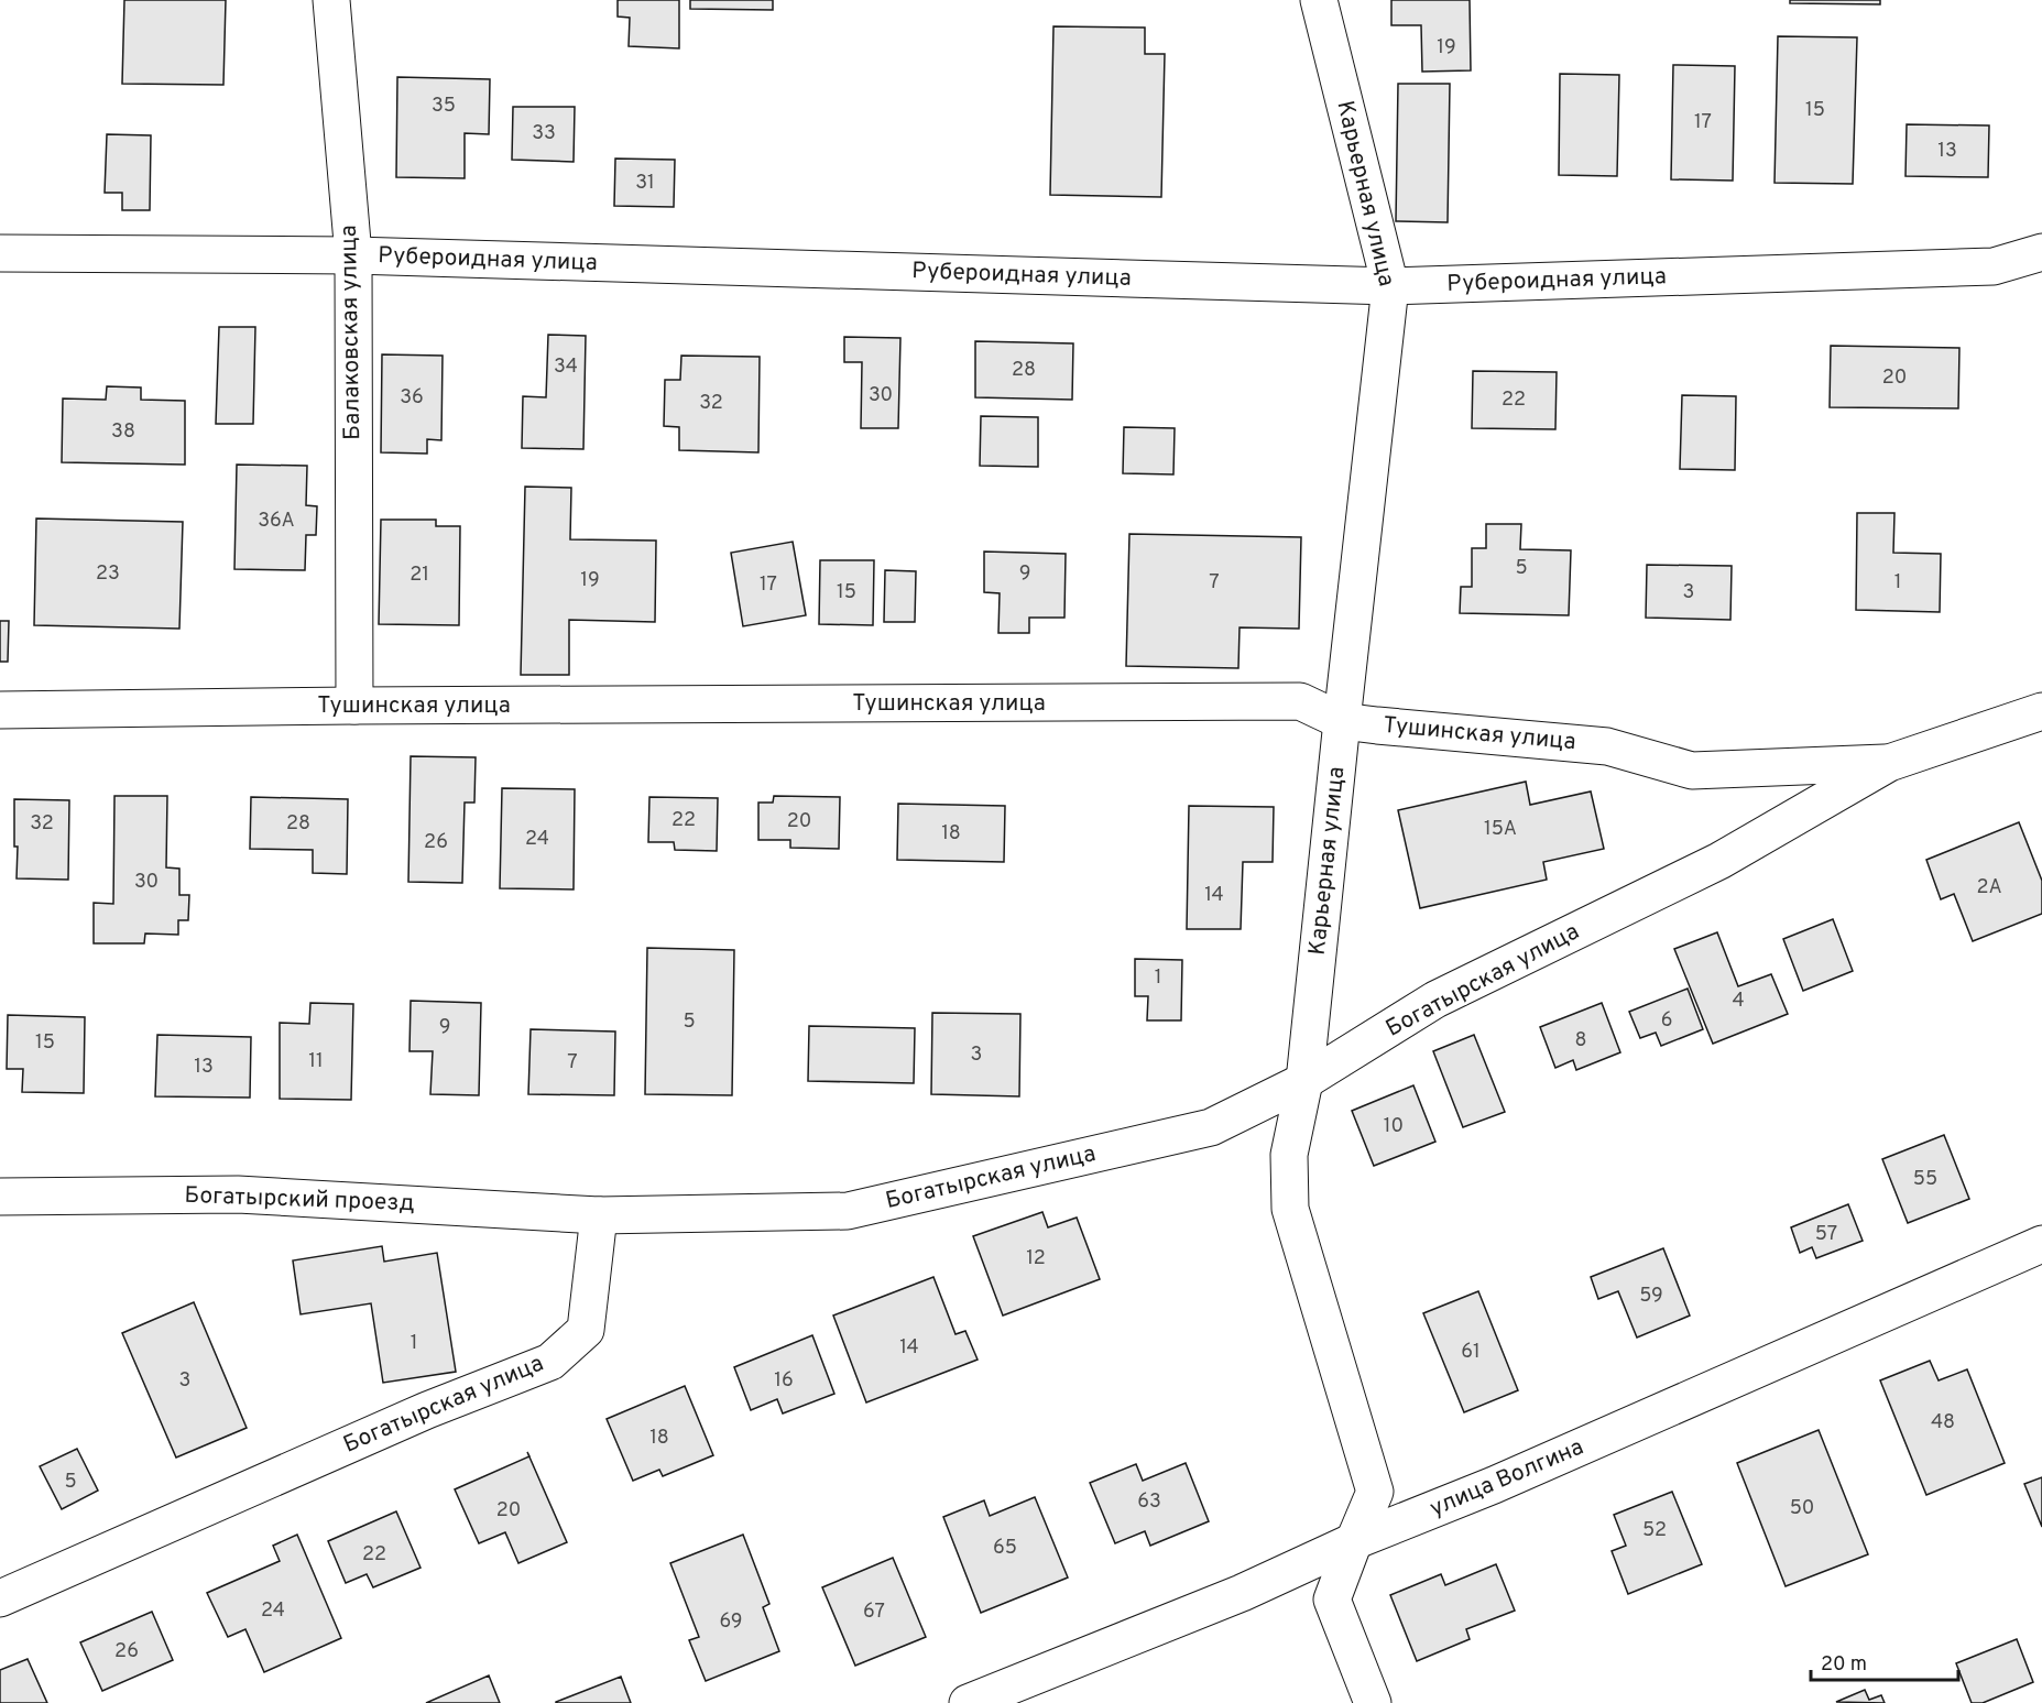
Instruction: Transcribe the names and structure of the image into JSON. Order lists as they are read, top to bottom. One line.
{"streets":{"street":["Карьерная улица","Рубероидная улица","Балаковская улица","Тушинская улица","Богатырская улица","Богатырский проезд","улица Волгина"]},"crossings":[["Карьерная улица","Рубероидная улица"],["Карьерная улица","Тушинская улица"],["Карьерная улица","Богатырская улица"],["Карьерная улица","улица Волгина"],["Рубероидная улица","Балаковская улица"],["Балаковская улица","Тушинская улица"],["Тушинская улица","Богатырская улица"],["Богатырская улица","Богатырский проезд"]],"house_numbers":["19","35","15","17","33","13","31","34","28","20","30","36","22","32","38","36А","5","23","9","21","19","7","1","17","15","3","22","20","32","28","15А","18","24","26","30","2А","14","1","4","6","5","9","8","15","3","11","7","13","10","55","57","12","59","1","14","61","3","16","48","18","5","63","50","20","52","65","22","24","67","69","26"],"scale_bar":"20 m"}
